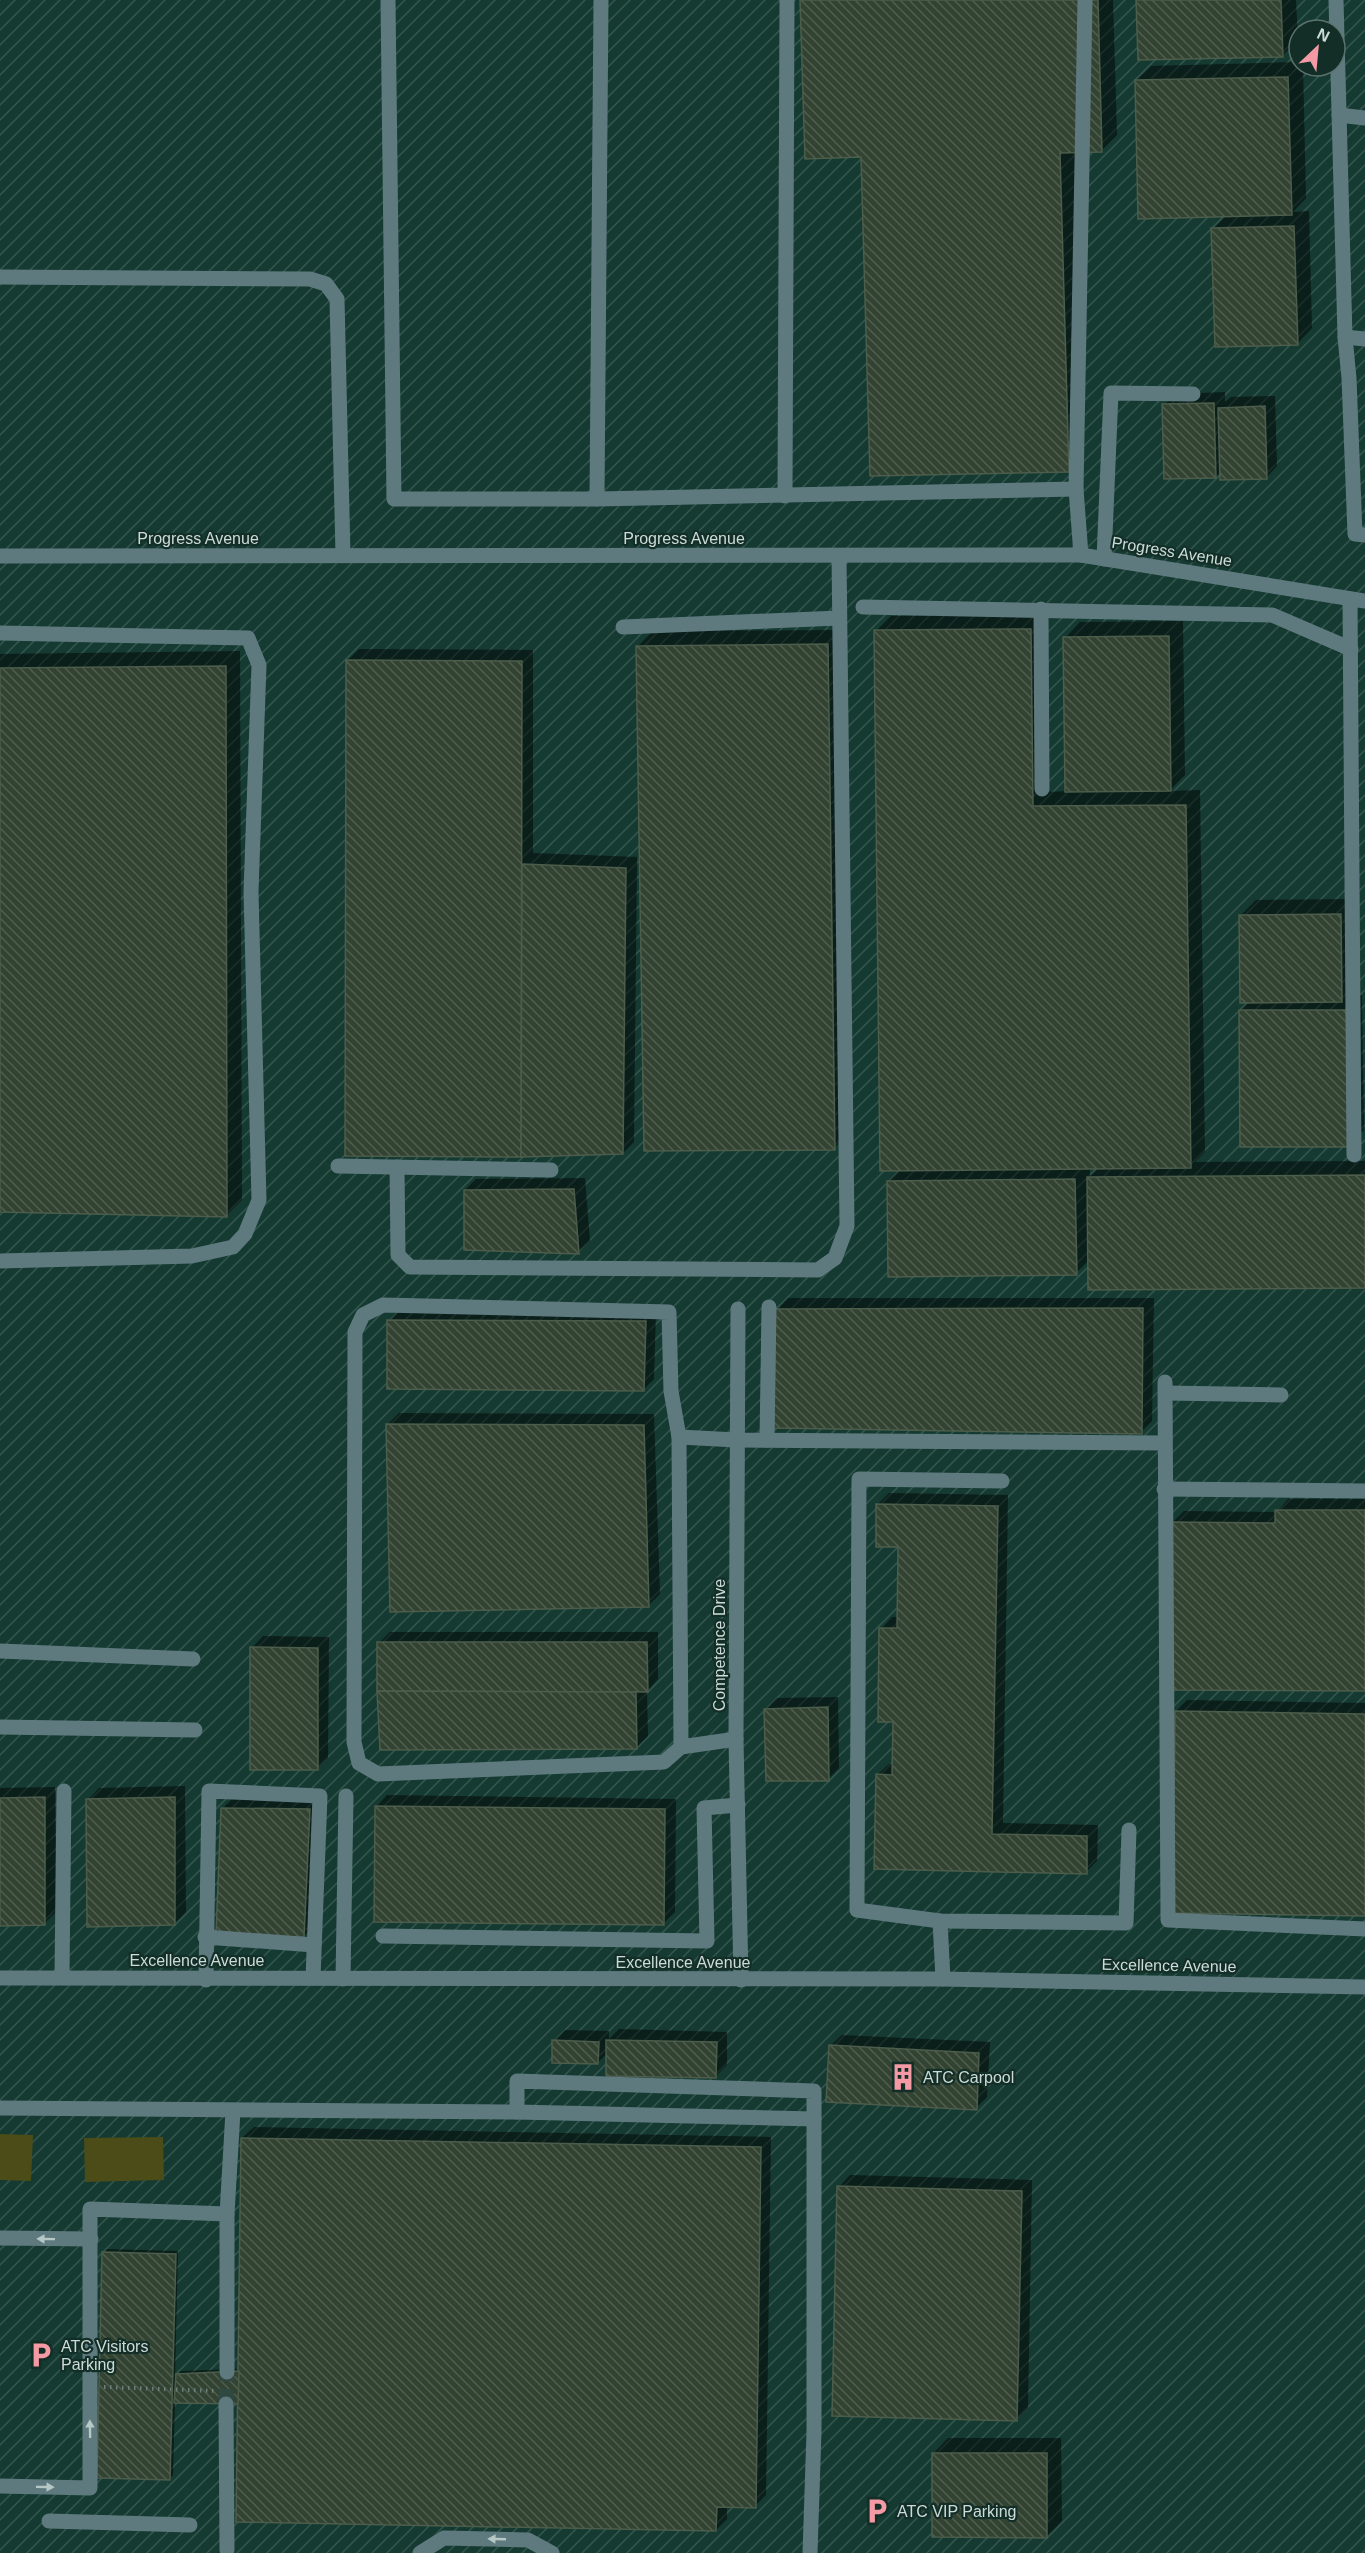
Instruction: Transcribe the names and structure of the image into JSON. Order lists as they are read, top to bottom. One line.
{"streets":{"street":["Progress Avenue","Competence Drive","Excellence Avenue"]},"crossings":[["Competence Drive","Excellence Avenue"]],"places":{"building":["ATC Carpool"],"parking":["ATC Visitors Parking","ATC VIP Parking"]},"north":"top right"}
